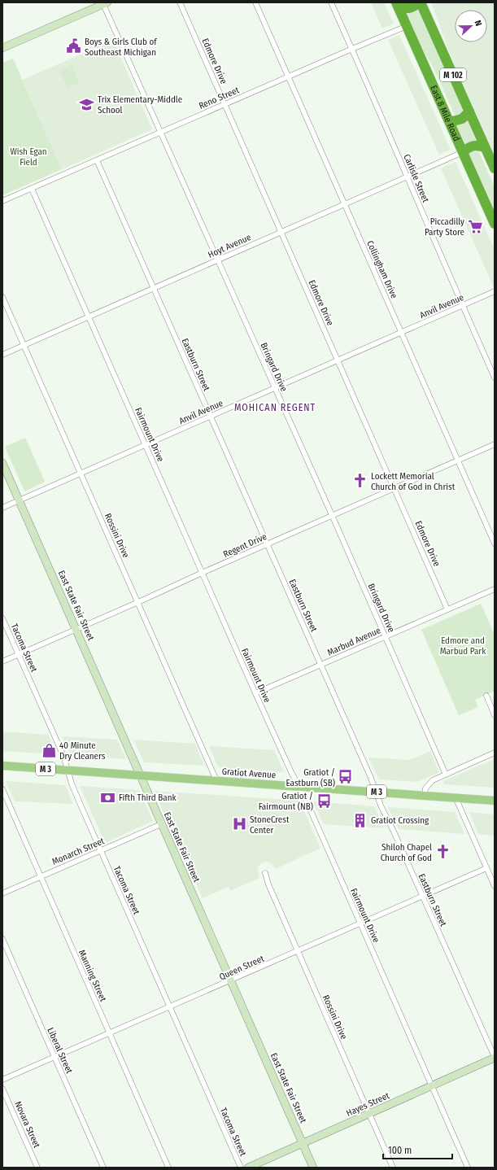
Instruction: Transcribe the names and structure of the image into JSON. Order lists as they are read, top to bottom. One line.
{"streets":{"highway":["M 102","East 8 Mile Road"],"main road":["M 3","Gratiot Avenue"],"street":["Edmore Drive","Reno Street","Carlisle Street","Hoyt Avenue","Collingham Drive","Anvil Avenue","Eastburn Street","Bringard Drive","Fairmount Drive","Rossini Drive","Regent Drive","East State Fair Street","Marbud Avenue","Tacoma Street","Monarch Street","Queen Street","Manning Street","Liberal Street","Hayes Street","Novara Street"]},"crossings":[["Edmore Drive","Reno Street"],["Edmore Drive","Hoyt Avenue"],["Edmore Drive","Anvil Avenue"],["Edmore Drive","Regent Drive"],["Edmore Drive","Marbud Avenue"],["Reno Street","East 8 Mile Road"],["Reno Street","Carlisle Street"],["Reno Street","Collingham Drive"],["Reno Street","Eastburn Street"],["Reno Street","Bringard Drive"],["Reno Street","Fairmount Drive"],["East 8 Mile Road","Hoyt Avenue"],["Carlisle Street","Hoyt Avenue"],["Carlisle Street","Anvil Avenue"],["Hoyt Avenue","Collingham Drive"],["Hoyt Avenue","Eastburn Street"],["Hoyt Avenue","Bringard Drive"],["Hoyt Avenue","Fairmount Drive"],["Hoyt Avenue","Rossini Drive"],["Collingham Drive","Anvil Avenue"],["Collingham Drive","Regent Drive"],["Anvil Avenue","Eastburn Street"],["Anvil Avenue","Bringard Drive"],["Anvil Avenue","Fairmount Drive"],["Anvil Avenue","Rossini Drive"],["Anvil Avenue","East State Fair Street"],["Eastburn Street","Regent Drive"],["Eastburn Street","Marbud Avenue"],["Eastburn Street","Gratiot Avenue"],["Eastburn Street","Queen Street"],["Eastburn Street","Hayes Street"],["Bringard Drive","Regent Drive"],["Bringard Drive","Marbud Avenue"],["Fairmount Drive","Regent Drive"],["Fairmount Drive","Marbud Avenue"],["Fairmount Drive","Gratiot Avenue"],["Fairmount Drive","Queen Street"],["Fairmount Drive","Hayes Street"],["Rossini Drive","Regent Drive"],["Rossini Drive","Gratiot Avenue"],["Rossini Drive","Queen Street"],["Rossini Drive","Hayes Street"],["Regent Drive","East State Fair Street"],["Regent Drive","Tacoma Street"],["East State Fair Street","Gratiot Avenue"],["East State Fair Street","Monarch Street"],["East State Fair Street","Queen Street"],["East State Fair Street","Hayes Street"],["Tacoma Street","Gratiot Avenue"],["Tacoma Street","Monarch Street"],["Tacoma Street","Queen Street"],["Monarch Street","Manning Street"],["Queen Street","Manning Street"],["Queen Street","Liberal Street"]],"districts":["MOHICAN REGENT"],"parks":["Wish Egan Field","Edmore and Marbud Park"],"places":{"public building":["Boys & Girls Club of Southeast Michigan"],"school or university":["Trix Elementary-Middle School"],"supermarket":["Piccadilly Party Store"],"church":["Lockett Memorial Church of God in Christ","Shiloh Chapel Church of God"],"shop":["40 Minute Dry Cleaners"],"bus stop":["Gratiot / Eastburn (SB)","Gratiot / Fairmount (NB)"],"bank":["Fifth Third Bank"],"building":["Gratiot Crossing"],"hospital":["StoneCrest Center"]},"scale_bar":"100 m","north":"right"}
